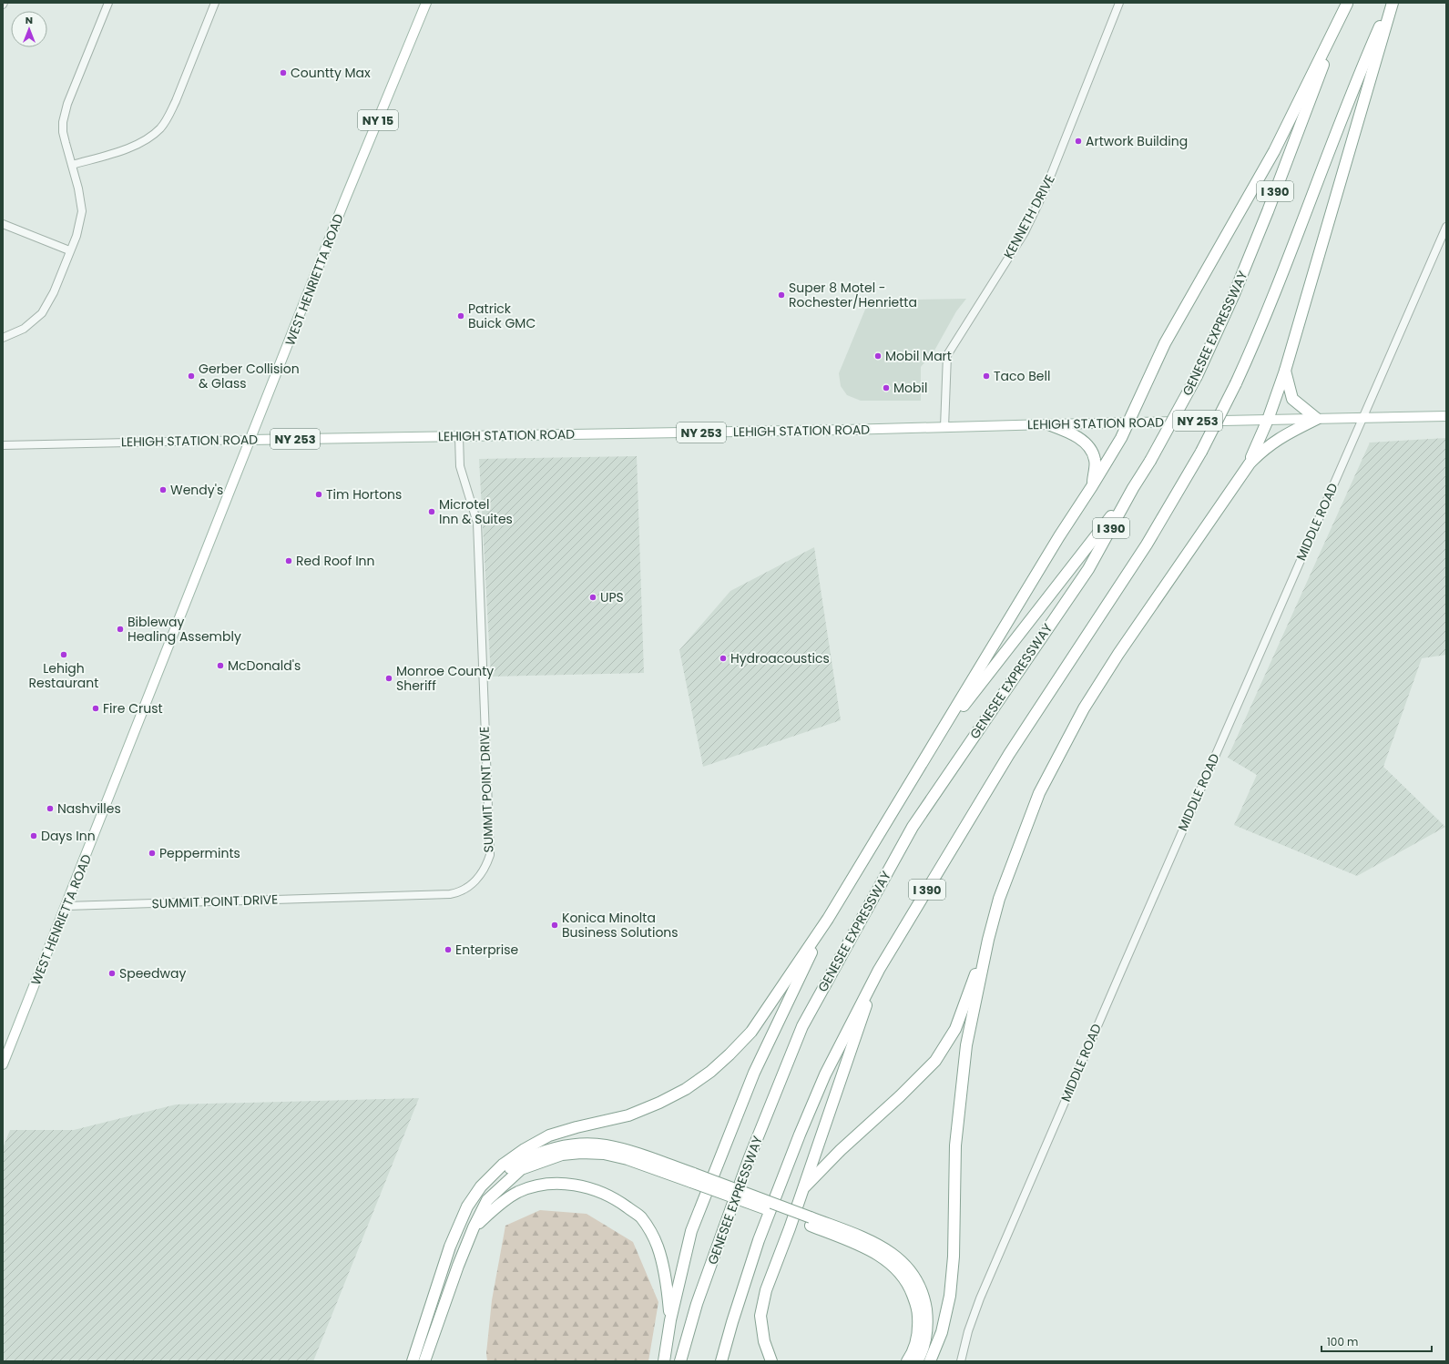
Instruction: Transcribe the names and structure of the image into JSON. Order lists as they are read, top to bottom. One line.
{"streets":{"highway":["I 390","GENESEE EXPRESSWAY"],"main road":["NY 15","WEST HENRIETTA ROAD","NY 253","LEHIGH STATION ROAD"],"street":["KENNETH DRIVE","MIDDLE ROAD","SUMMIT POINT DRIVE"]},"crossings":[["KENNETH DRIVE","LEHIGH STATION ROAD"],["WEST HENRIETTA ROAD","LEHIGH STATION ROAD"],["WEST HENRIETTA ROAD","SUMMIT POINT DRIVE"],["LEHIGH STATION ROAD","MIDDLE ROAD"],["LEHIGH STATION ROAD","SUMMIT POINT DRIVE"]],"places":["Countty Max","Artwork Building","Super 8 Motel - Rochester/Henrietta","Patrick Buick GMC","Mobil Mart","Gerber Collision & Glass","Taco Bell","Mobil","Wendy's","Tim Hortons","Microtel Inn & Suites","Red Roof Inn","UPS","Bibleway Healing Assembly","Lehigh Restaurant","Hydroacoustics","McDonald's","Monroe County Sheriff","Fire Crust","Nashvilles","Days Inn","Peppermints","Konica Minolta Business Solutions","Enterprise","Speedway"],"scale_bar":"100 m","north":"top"}
